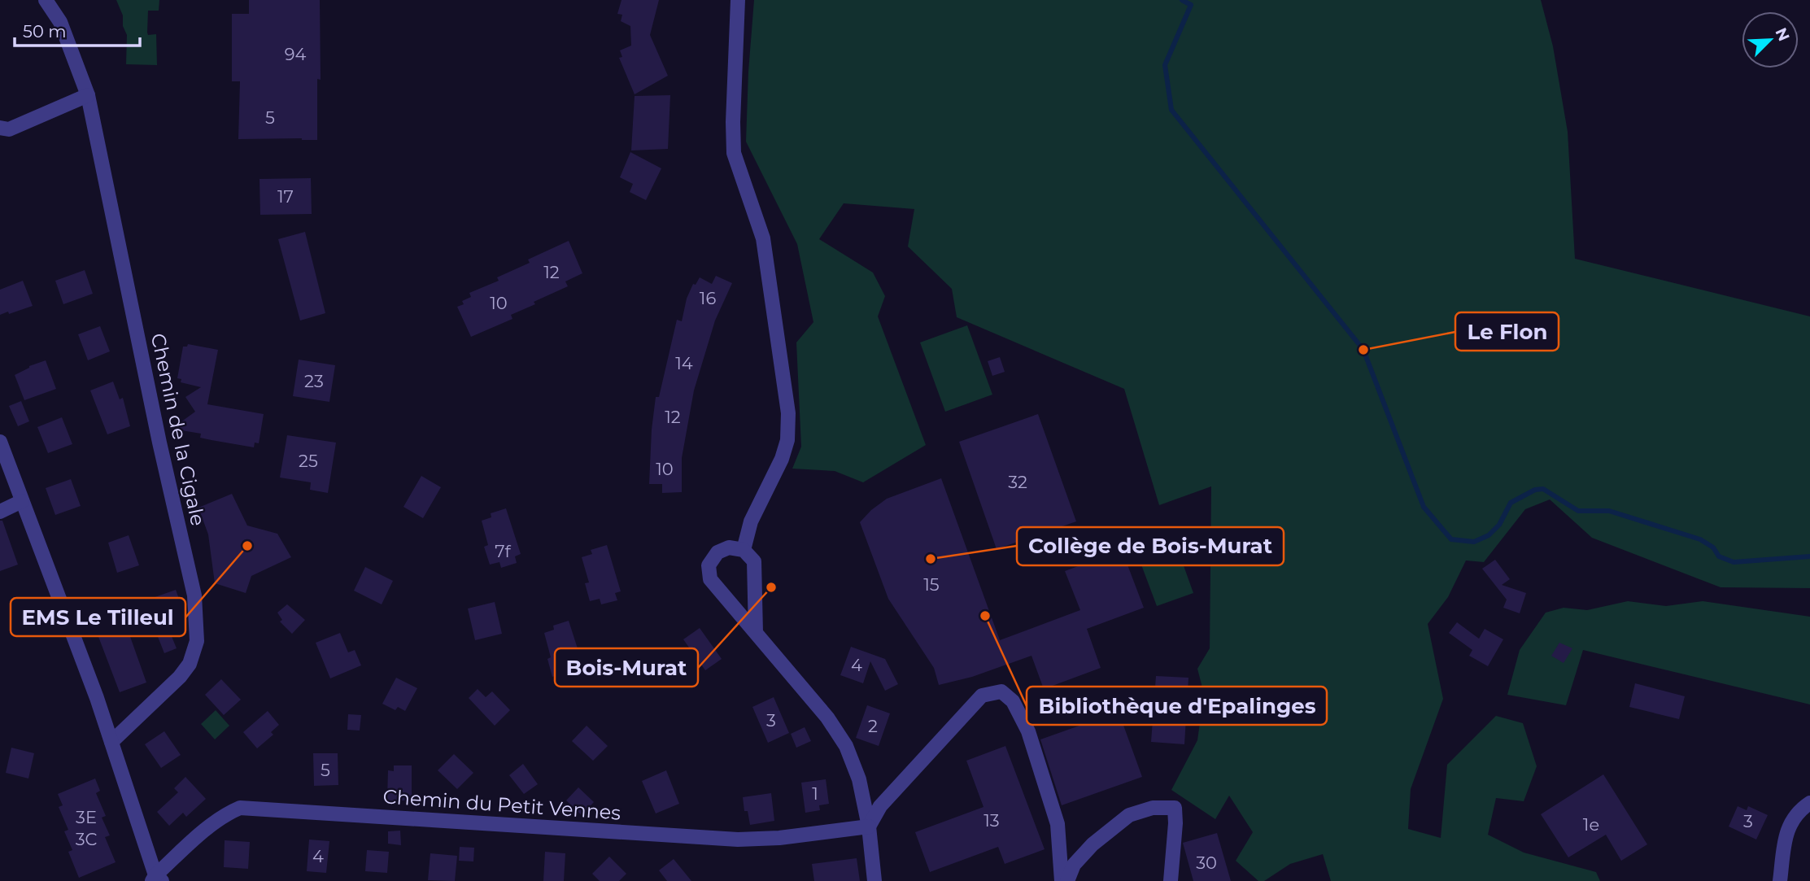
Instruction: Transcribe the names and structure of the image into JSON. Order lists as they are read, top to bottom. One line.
{"streets":{"street":["Chemin de la Cigale","Chemin du Petit Vennes"]},"places":["Le Flon","EMS Le Tilleul","Collège de Bois-Murat","Bois-Murat","Bibliothèque d'Epalinges"],"house_numbers":["94","5","17","12","16","10","14","23","12","25","10","32","7f","15","4","3","2","5","1","3E","13","3","1e","3C","4","30"],"scale_bar":"50 m","north":"top right"}
